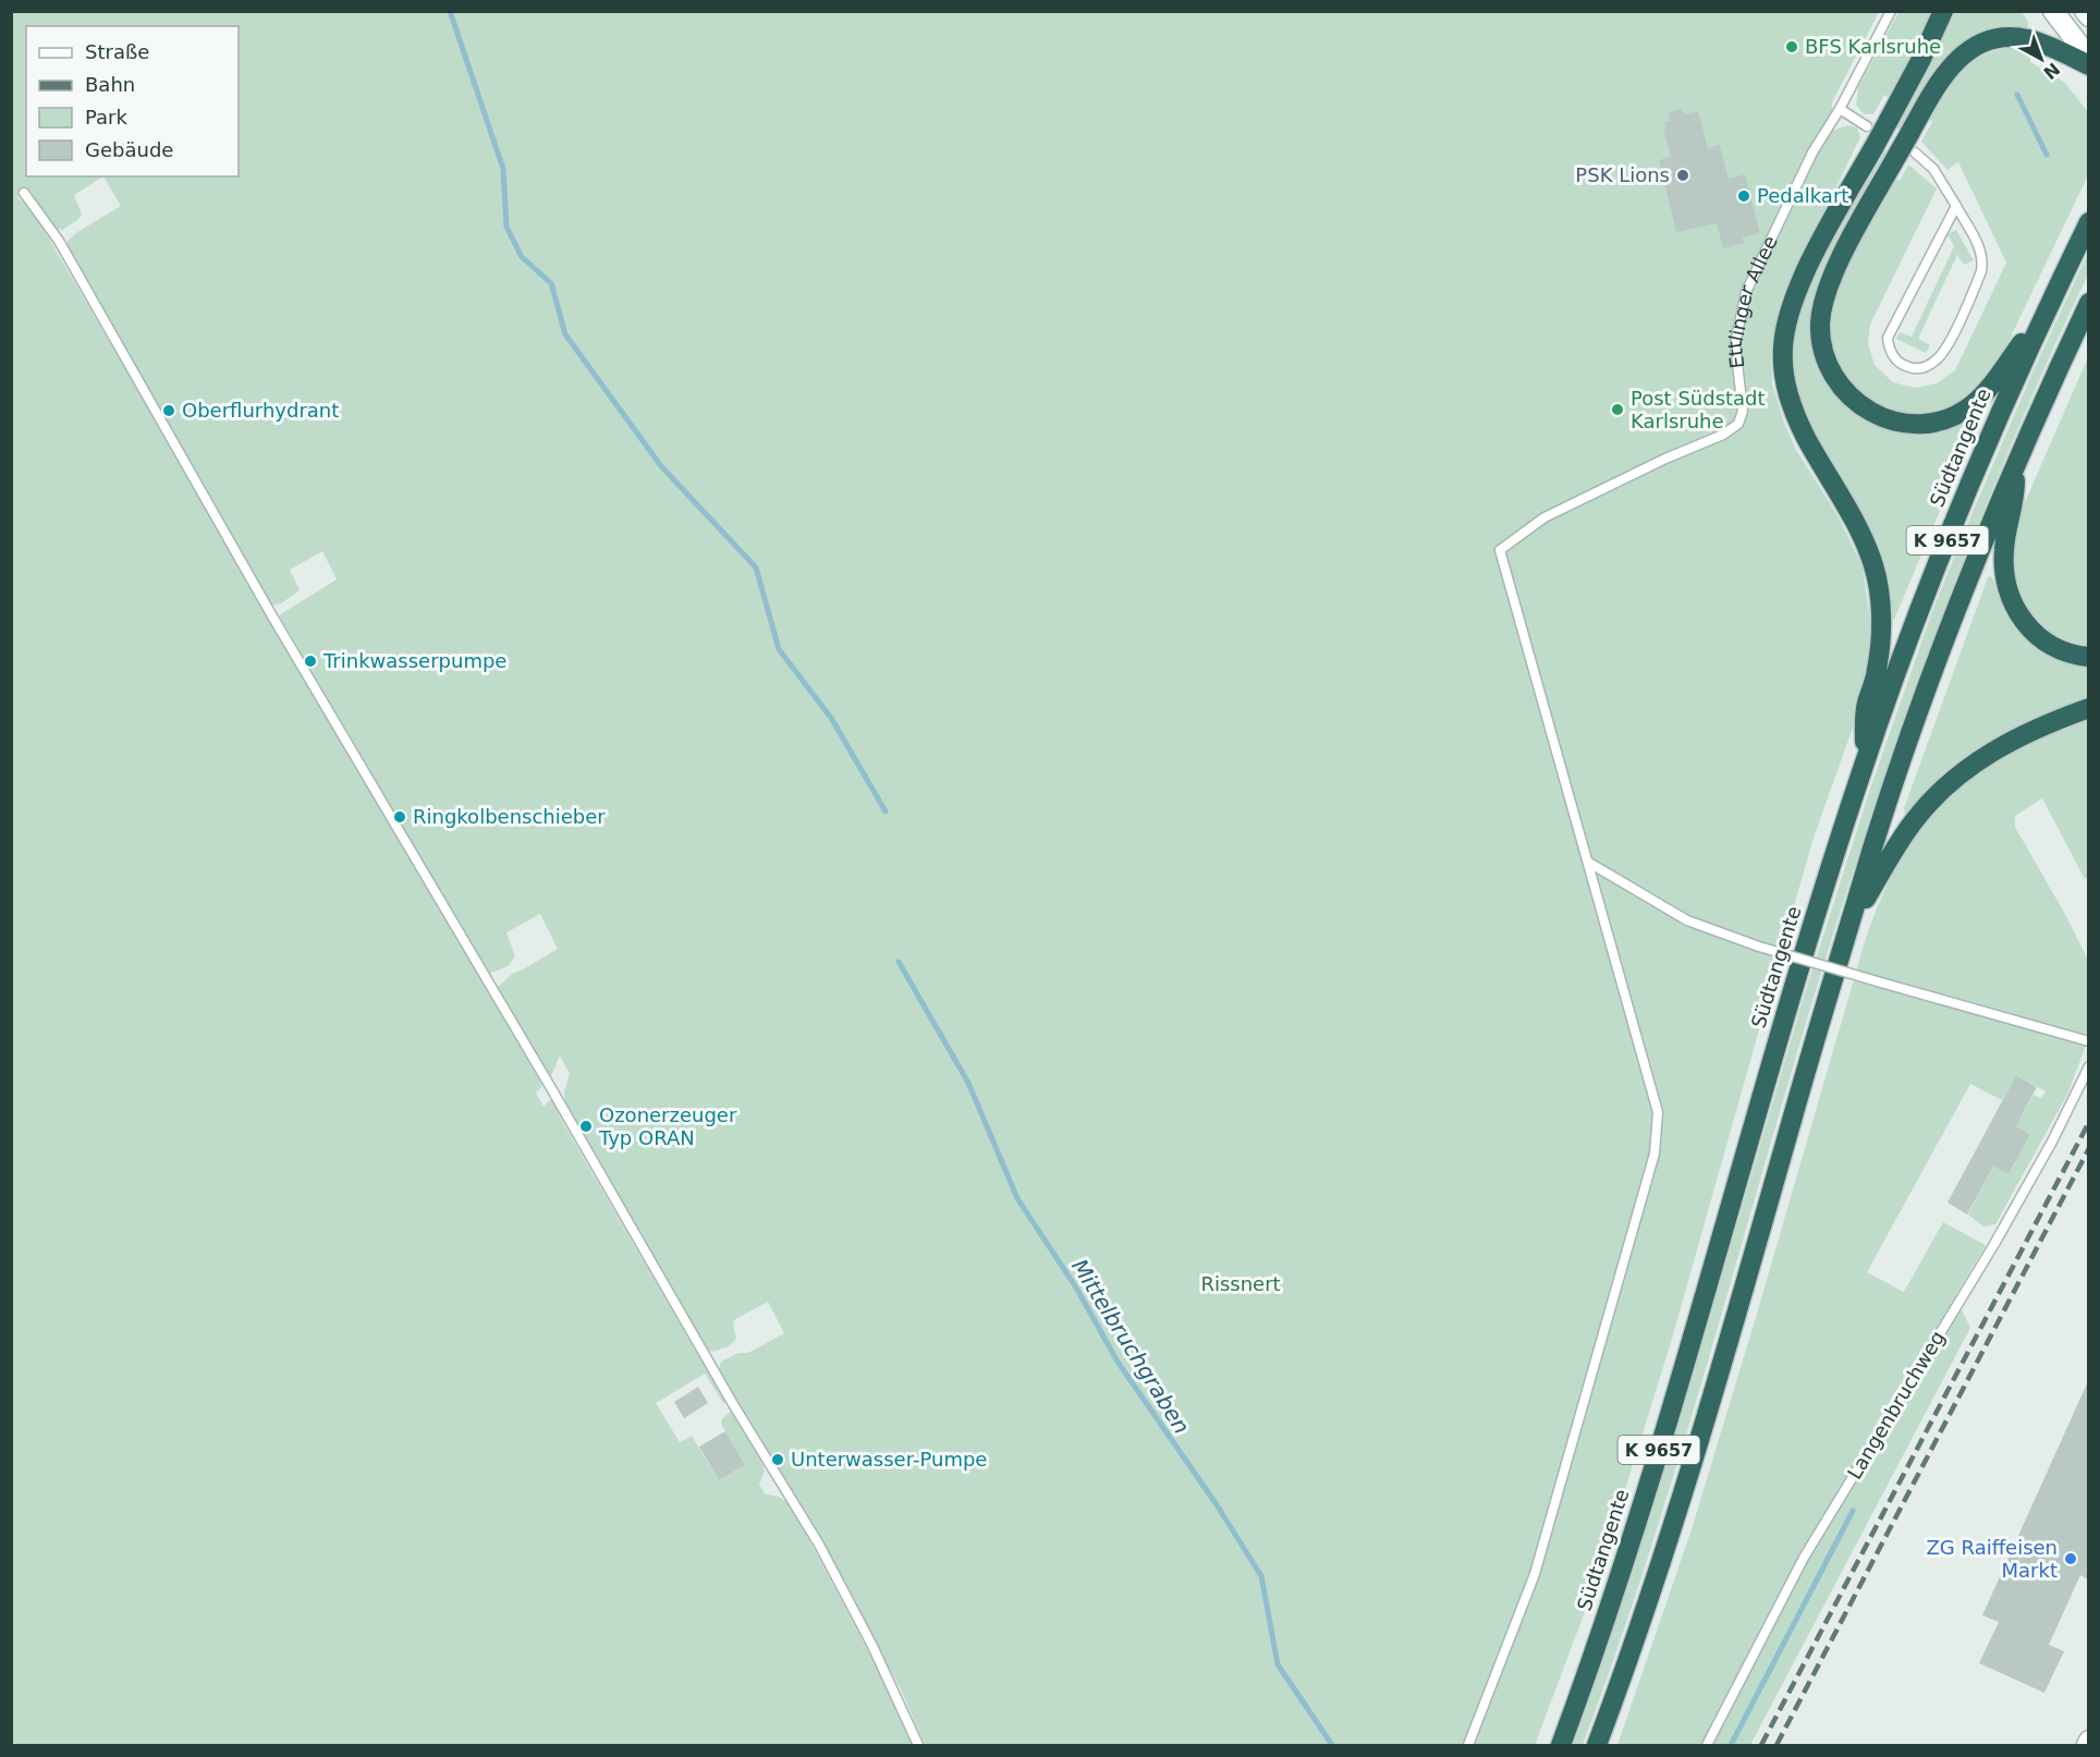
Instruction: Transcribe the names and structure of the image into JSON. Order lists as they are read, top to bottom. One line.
{"streets":{"highway":["Südtangente","K 9657"],"lane":["Ettlinger Allee","Langenbruchweg"]},"water":["Mittelbruchgraben"],"parks":["Rissnert"],"places":["BFS Karlsruhe","PSK Lions","Pedalkart","Post Südstadt Karlsruhe","Oberflurhydrant","Trinkwasserpumpe","Ringkolbenschieber","Ozonerzeuger Typ ORAN","Unterwasser-Pumpe","ZG Raiffeisen Markt"],"legend":["Straße","Bahn","Park","Gebäude"],"north":"bottom right"}
